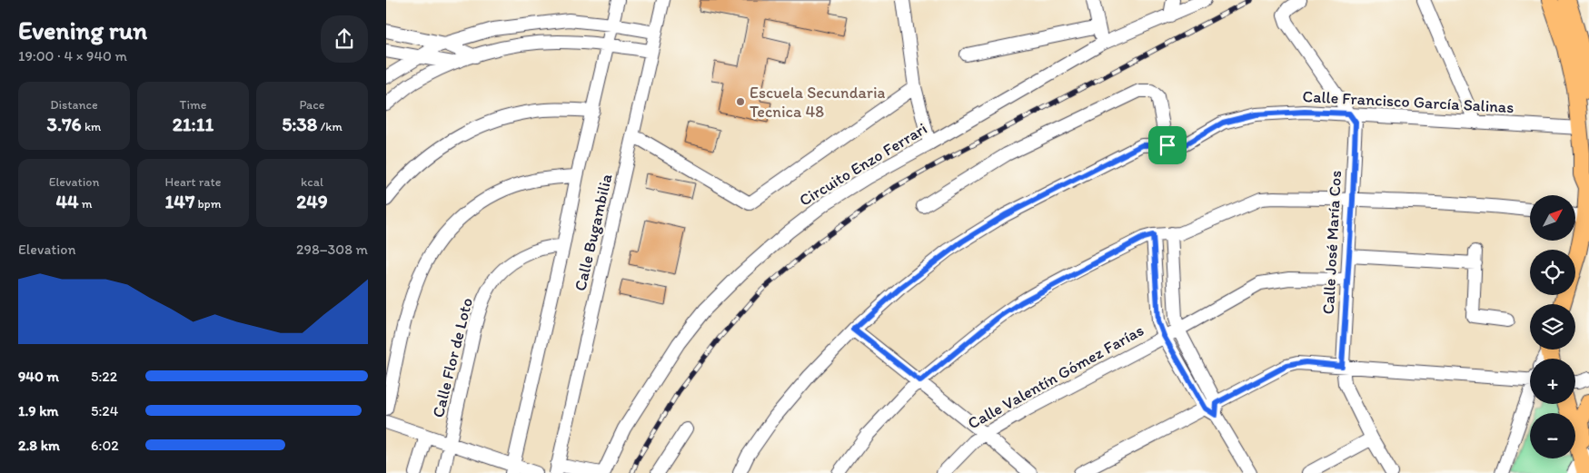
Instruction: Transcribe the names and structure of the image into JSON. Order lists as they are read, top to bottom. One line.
{"streets":{"street":["Calle Francisco García Salinas","Circuito Enzo Ferrari","Calle Bugambilia","Calle José María Cos","Calle Flor de Loto","Calle Valentín Gómez Farías"]},"crossings":[["Calle Francisco García Salinas","Calle José María Cos"],["Calle Bugambilia","Calle Flor de Loto"],["Calle José María Cos","Calle Valentín Gómez Farías"]],"places":["Escuela Secundaria Tecnica 48"],"north":"top right","page":{"heading":["Evening run","19:00 · 4 × 940 m"],"stats":[["Distance","3.76 km"],["Time","21:11"],["Pace","5:38 /km"],["Elevation","44 m"],["Heart rate","147 bpm"],["kcal","249"]],"map_buttons":["+","−"],"chart":["Elevation","298–308 m"],"list":[{"name":"940 m","note":"5:22"},{"name":"1.9 km","note":"5:24"},{"name":"2.8 km","note":"6:02"}]}}
